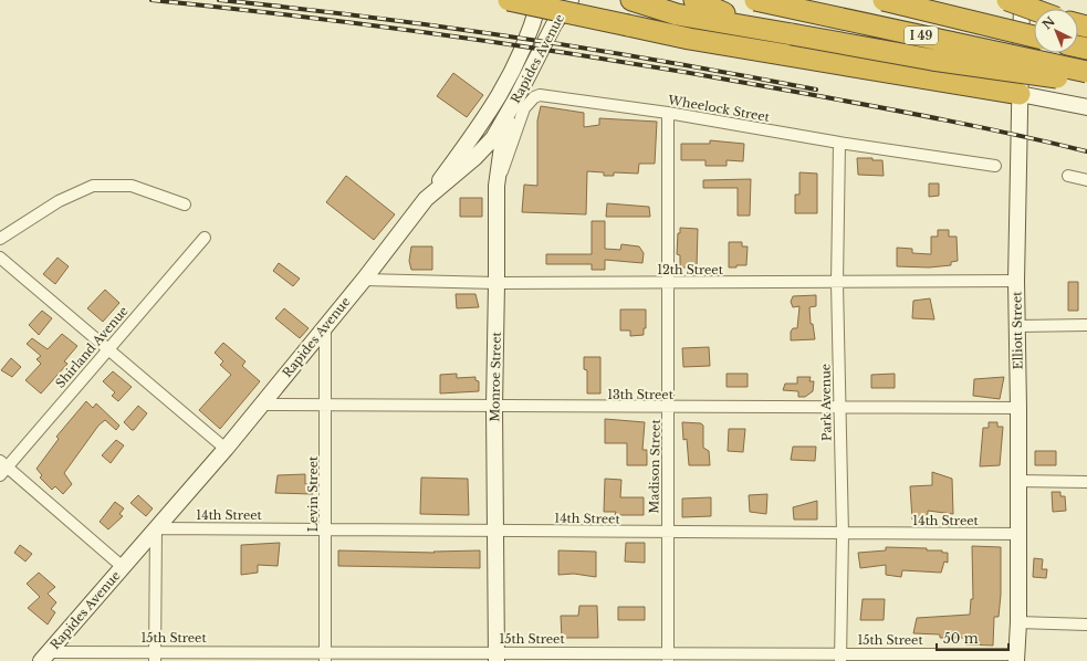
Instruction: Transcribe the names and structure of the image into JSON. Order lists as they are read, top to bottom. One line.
{"streets":{"highway":["I 49"],"main road":["Rapides Avenue","Elliott Street","Monroe Street"],"street":["Wheelock Street","12th Street","Shirland Avenue","13th Street","Park Avenue","Madison Street","Levin Street","14th Street","15th Street"]},"crossings":[["Rapides Avenue","12th Street"],["Rapides Avenue","Monroe Street"],["Rapides Avenue","13th Street"],["Rapides Avenue","Levin Street"],["Rapides Avenue","14th Street"],["Rapides Avenue","15th Street"],["Wheelock Street","Monroe Street"],["Wheelock Street","Park Avenue"],["Wheelock Street","Madison Street"],["12th Street","Elliott Street"],["12th Street","Monroe Street"],["12th Street","Park Avenue"],["12th Street","Madison Street"],["Elliott Street","13th Street"],["Elliott Street","14th Street"],["Elliott Street","15th Street"],["Monroe Street","13th Street"],["Monroe Street","14th Street"],["Monroe Street","15th Street"],["13th Street","Park Avenue"],["13th Street","Madison Street"],["13th Street","Levin Street"],["Park Avenue","14th Street"],["Park Avenue","15th Street"],["Madison Street","14th Street"],["Madison Street","15th Street"],["Levin Street","14th Street"],["Levin Street","15th Street"]],"scale_bar":"50 m","north":"top left"}
